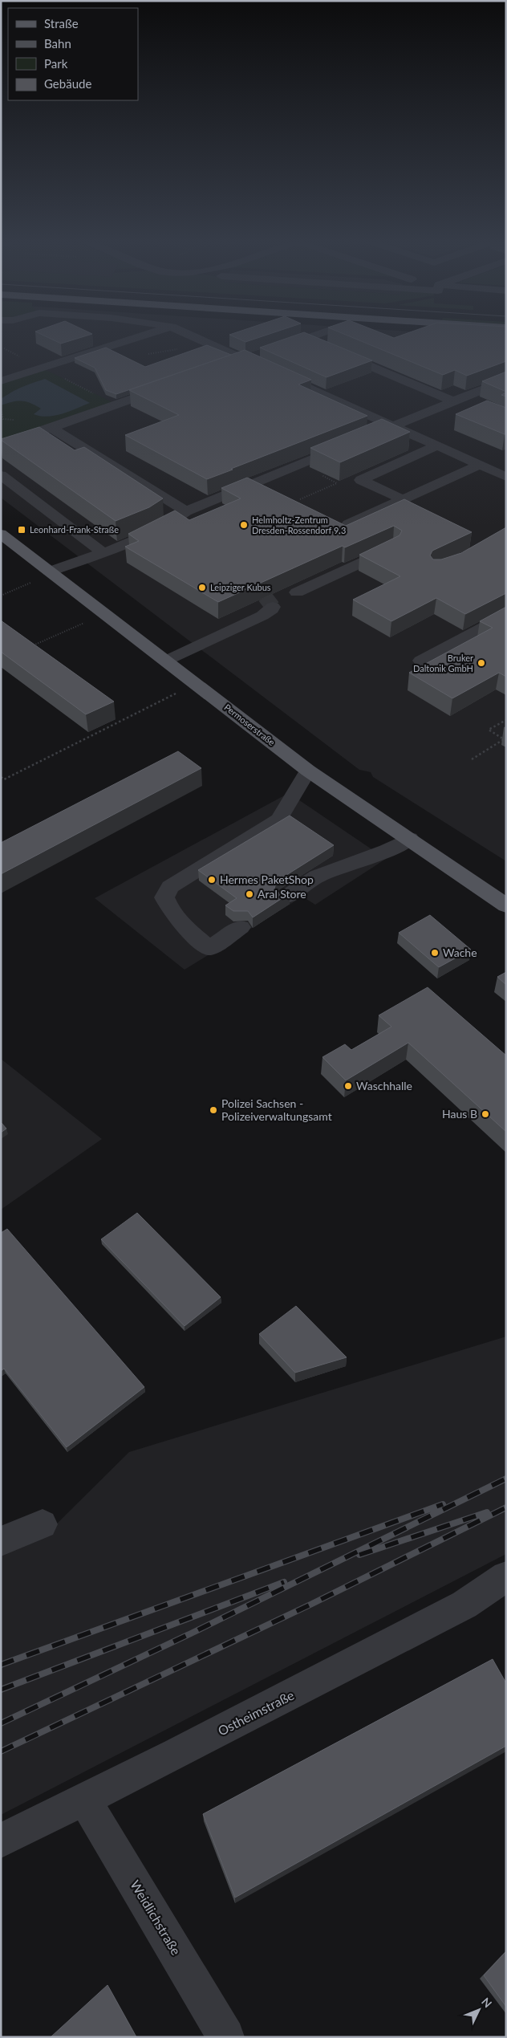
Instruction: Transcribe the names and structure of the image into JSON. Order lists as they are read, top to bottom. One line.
{"streets":{"main road":["Permoserstraße"],"street":["Ostheimstraße","Weidlichstraße"]},"crossings":[["Ostheimstraße","Weidlichstraße"]],"places":{"other":["Helmholtz-Zentrum Dresden-Rossendorf 9.3","Leipziger Kubus","Bruker Daltonik GmbH","Hermes PaketShop","Aral Store","Wache","Waschhalle","Polizei Sachsen - Polizeiverwaltungsamt","Haus B"],"transit":["Leonhard-Frank-Straße"]},"legend":["Straße","Bahn","Park","Gebäude"],"north":"top right"}
